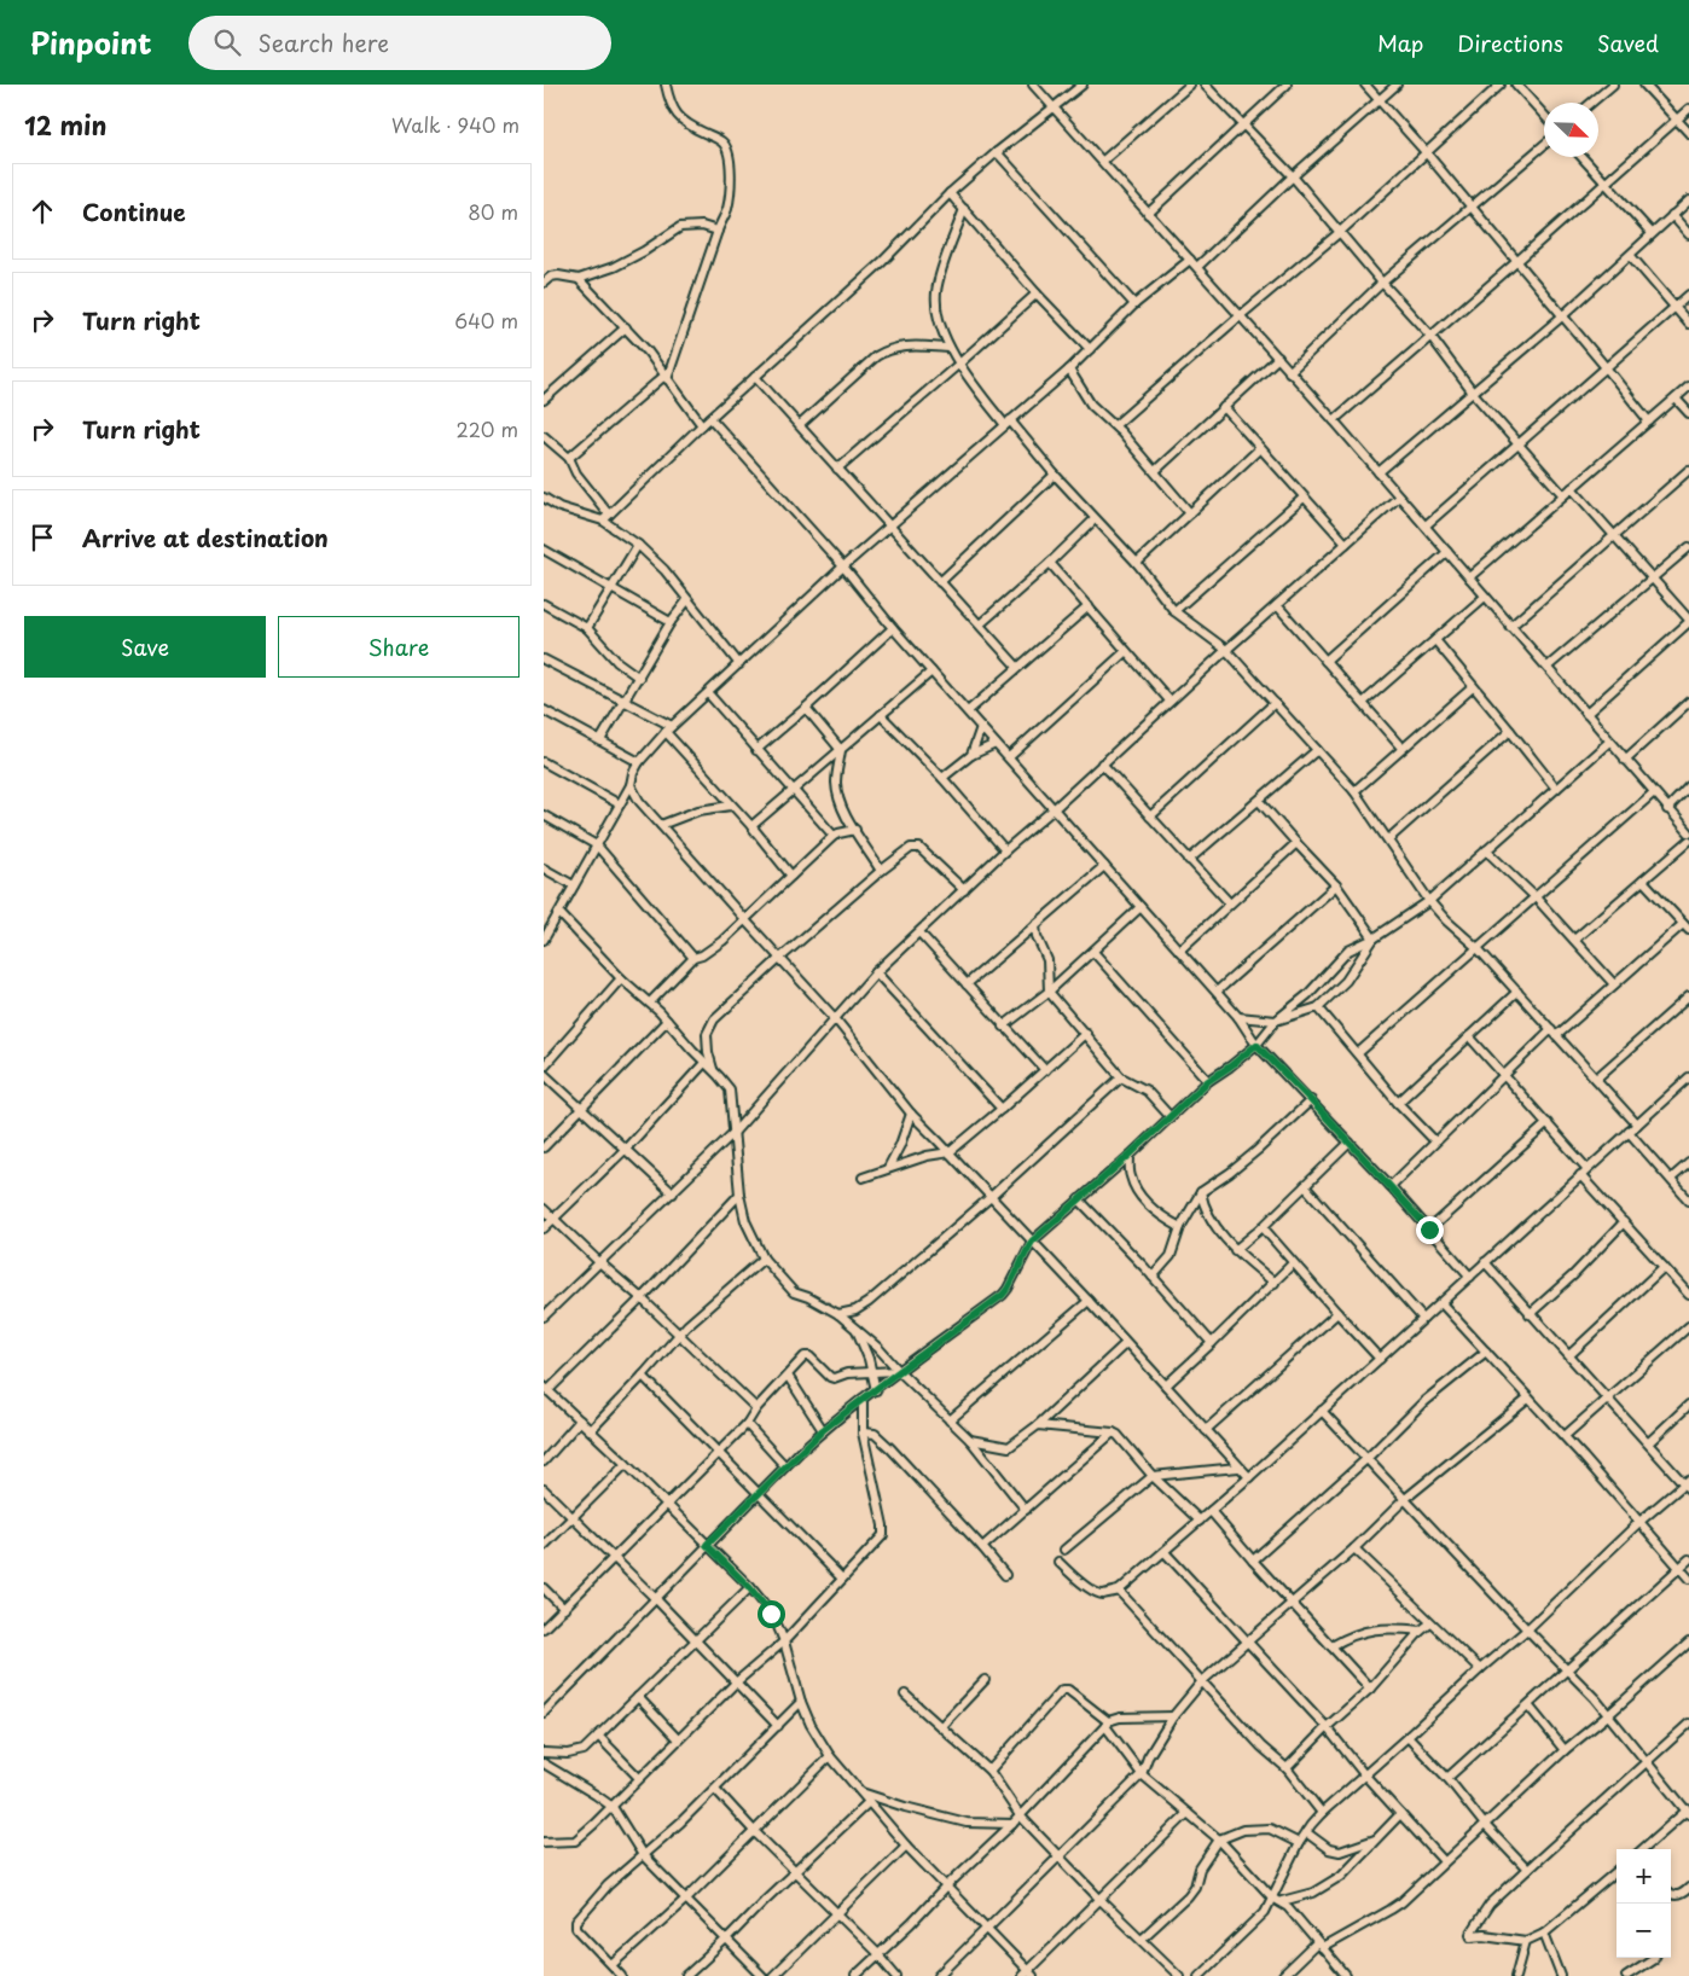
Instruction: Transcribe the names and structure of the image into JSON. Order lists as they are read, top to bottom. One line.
{"north":"bottom right","page":{"header":"Pinpoint","search":"Search here","nav":["Map","Directions","Saved"],"heading":["12 min","Walk · 940 m"],"list":[["Continue","80 m"],["Turn right","640 m"],["Turn right","220 m"],"Arrive at destination"],"buttons":["Save","Share"],"map_buttons":["+","−"]}}
